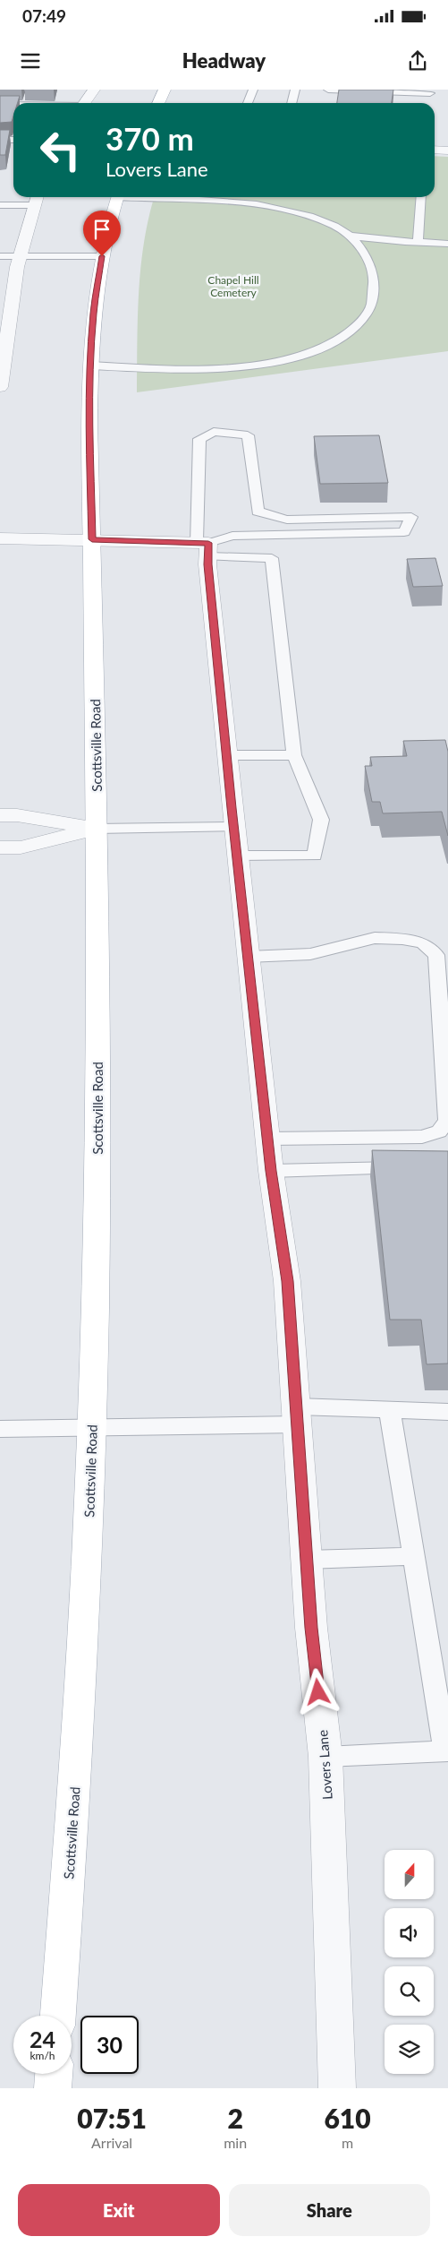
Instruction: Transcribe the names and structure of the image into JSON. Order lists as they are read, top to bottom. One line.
{"streets":{"main road":["Scottsville Road"],"street":["Lovers Lane"]},"parks":["Chapel Hill Cemetery"],"north":"top","page":{"status":"07:49","header":"Headway","turn":["370 m","Lovers Lane"],"speed":"24 km/h","limit":"30","eta":["07:51","Arrival","2","min","610","m"],"buttons":["Exit","Share"]}}
